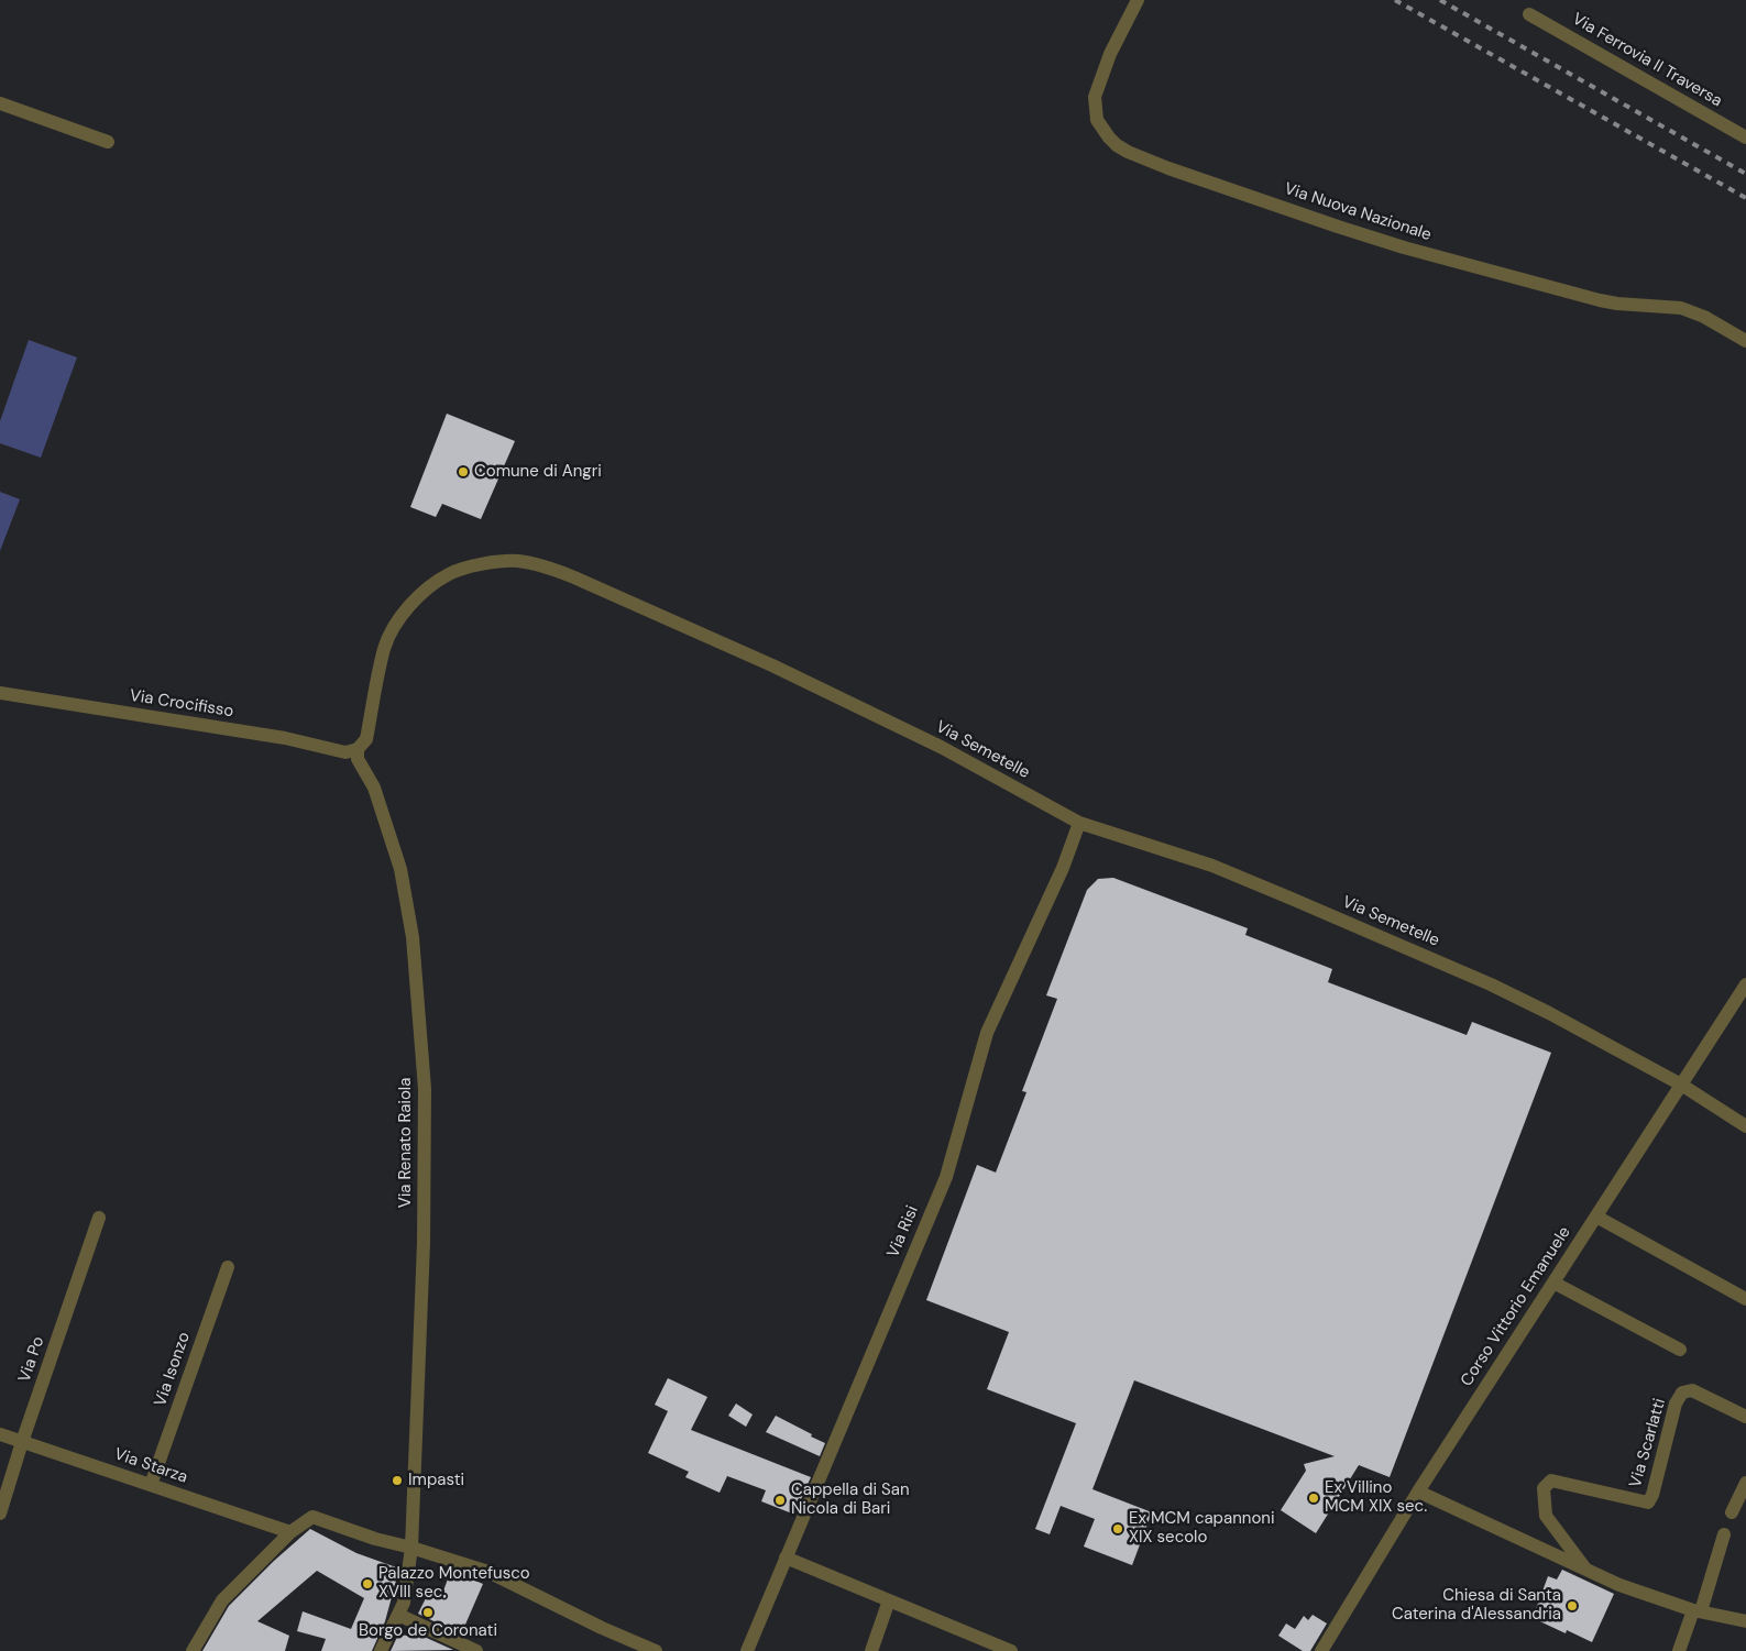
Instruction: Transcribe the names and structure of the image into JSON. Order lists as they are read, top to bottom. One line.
{"streets":{"street":["Via Ferrovia II Traversa","Via Nuova Nazionale","Via Crocifisso","Via Semetelle","Via Renato Raiola","Via Risi","Corso Vittorio Emanuele","Via Po","Via Isonzo","Via Scarlatti","Via Starza"]},"crossings":[["Via Crocifisso","Via Semetelle"],["Via Crocifisso","Via Renato Raiola"],["Via Semetelle","Via Renato Raiola"],["Via Semetelle","Via Risi"],["Via Semetelle","Corso Vittorio Emanuele"],["Via Po","Via Starza"],["Via Isonzo","Via Starza"]],"places":["Comune di Angri","Impasti","Ex Villino MCM XIX sec.","Cappella di San Nicola di Bari","Ex MCM capannoni XIX secolo","Palazzo Montefusco XVIII sec.","Chiesa di Santa Caterina d'Alessandria","Borgo de Coronati"]}
